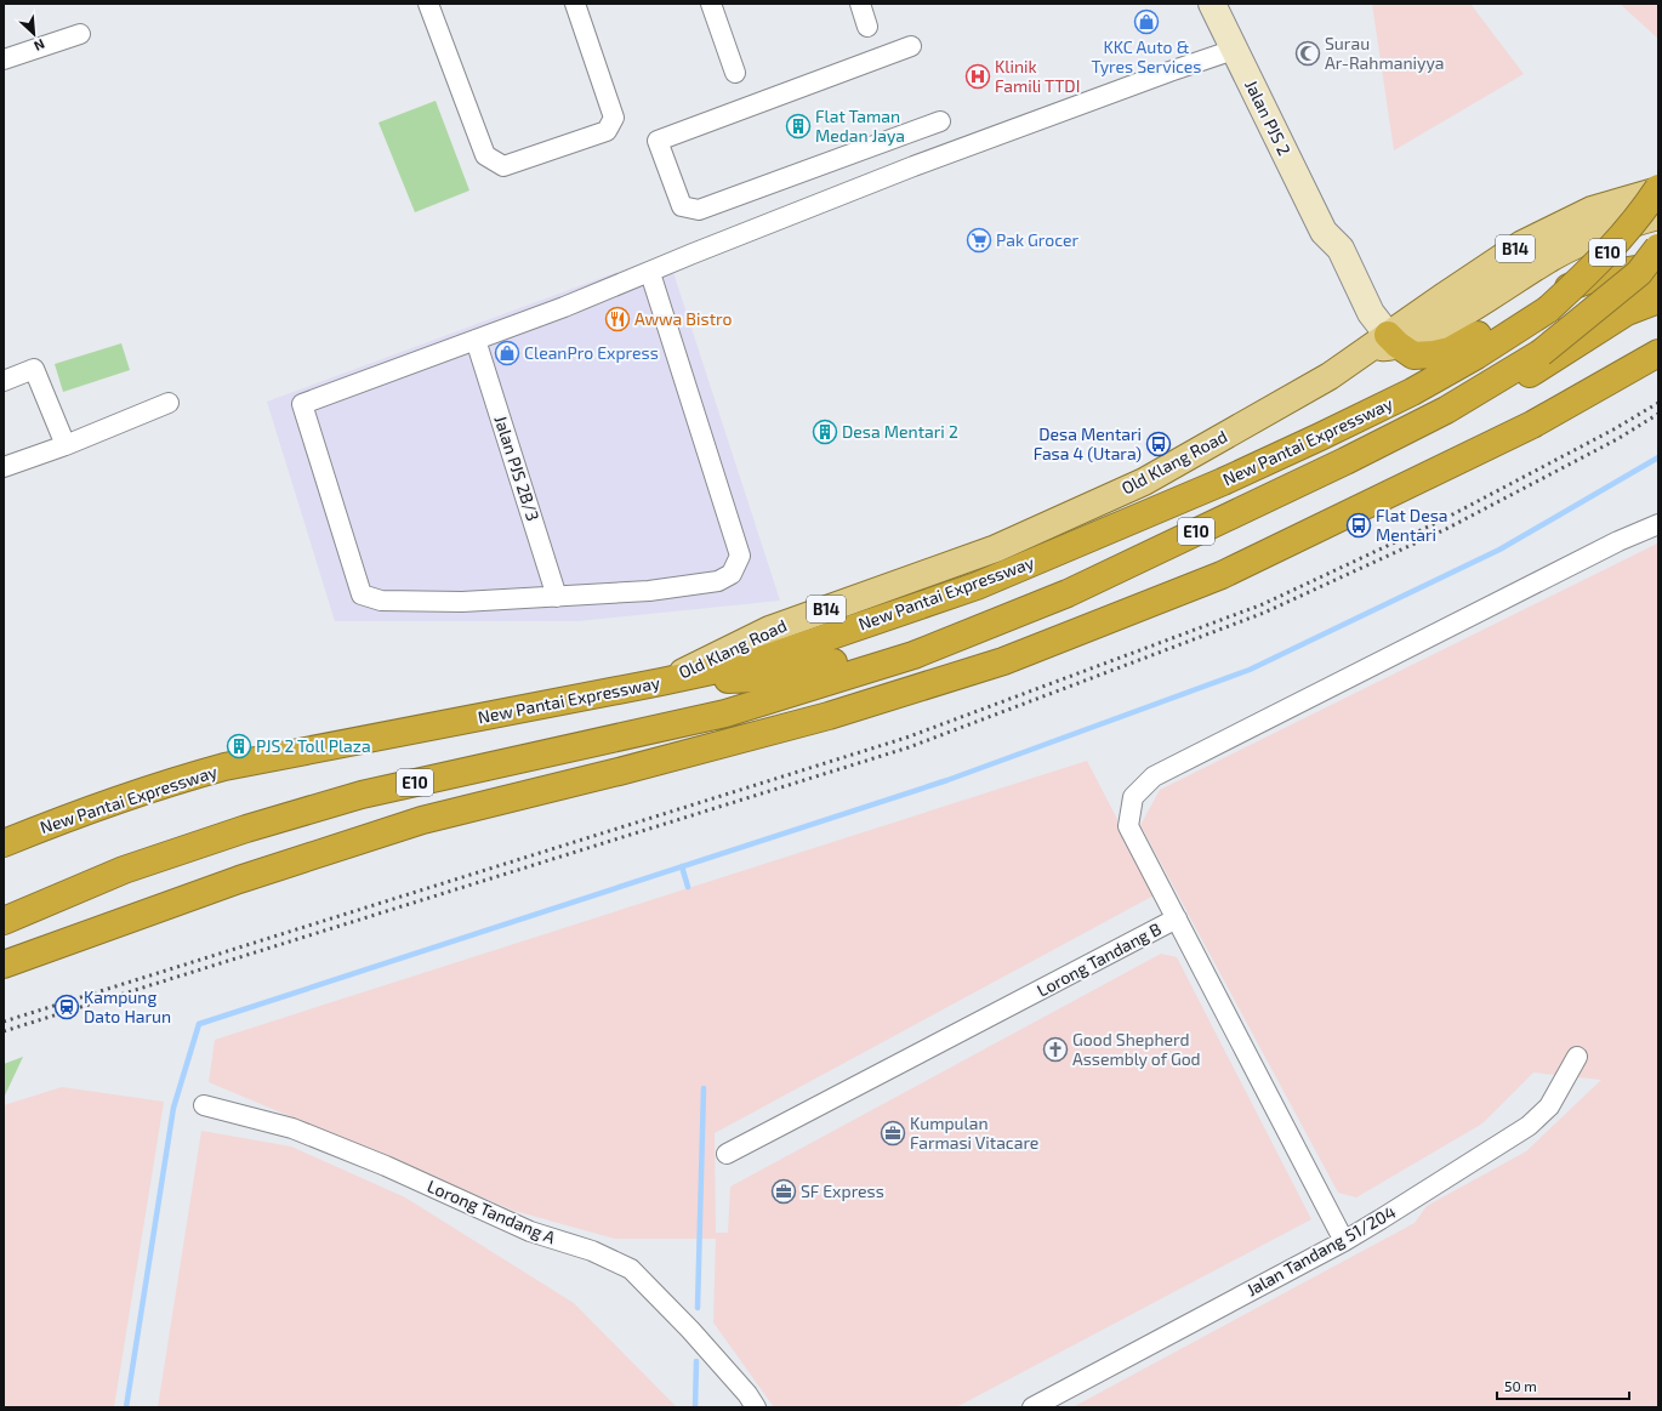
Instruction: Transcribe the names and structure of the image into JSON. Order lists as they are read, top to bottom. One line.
{"streets":{"highway":["E10","New Pantai Expressway"],"main road":["Jalan PJS 2","B14","Old Klang Road"],"street":["Jalan PJS 2B/3","Lorong Tandang B","Lorong Tandang A","Jalan Tandang 51/204"]},"crossings":[["Jalan PJS 2","Old Klang Road"],["New Pantai Expressway","Old Klang Road"],["Lorong Tandang B","Jalan Tandang 51/204"]],"places":{"shop":["KKC Auto & Tyres Services","CleanPro Express"],"mosque":["Surau Ar-Rahmaniyya"],"hospital":["Klinik Famili TTDI"],"building":["Flat Taman Medan Jaya","Desa Mentari 2","PJS 2 Toll Plaza"],"supermarket":["Pak Grocer"],"restaurant":["Awwa Bistro"],"bus stop":["Desa Mentari Fasa 4 (Utara)","Flat Desa Mentari"],"station":["Kampung Dato Harun"],"church":["Good Shepherd Assembly of God"],"office":["Kumpulan Farmasi Vitacare","SF Express"]},"scale_bar":"50 m","north":"bottom right"}
